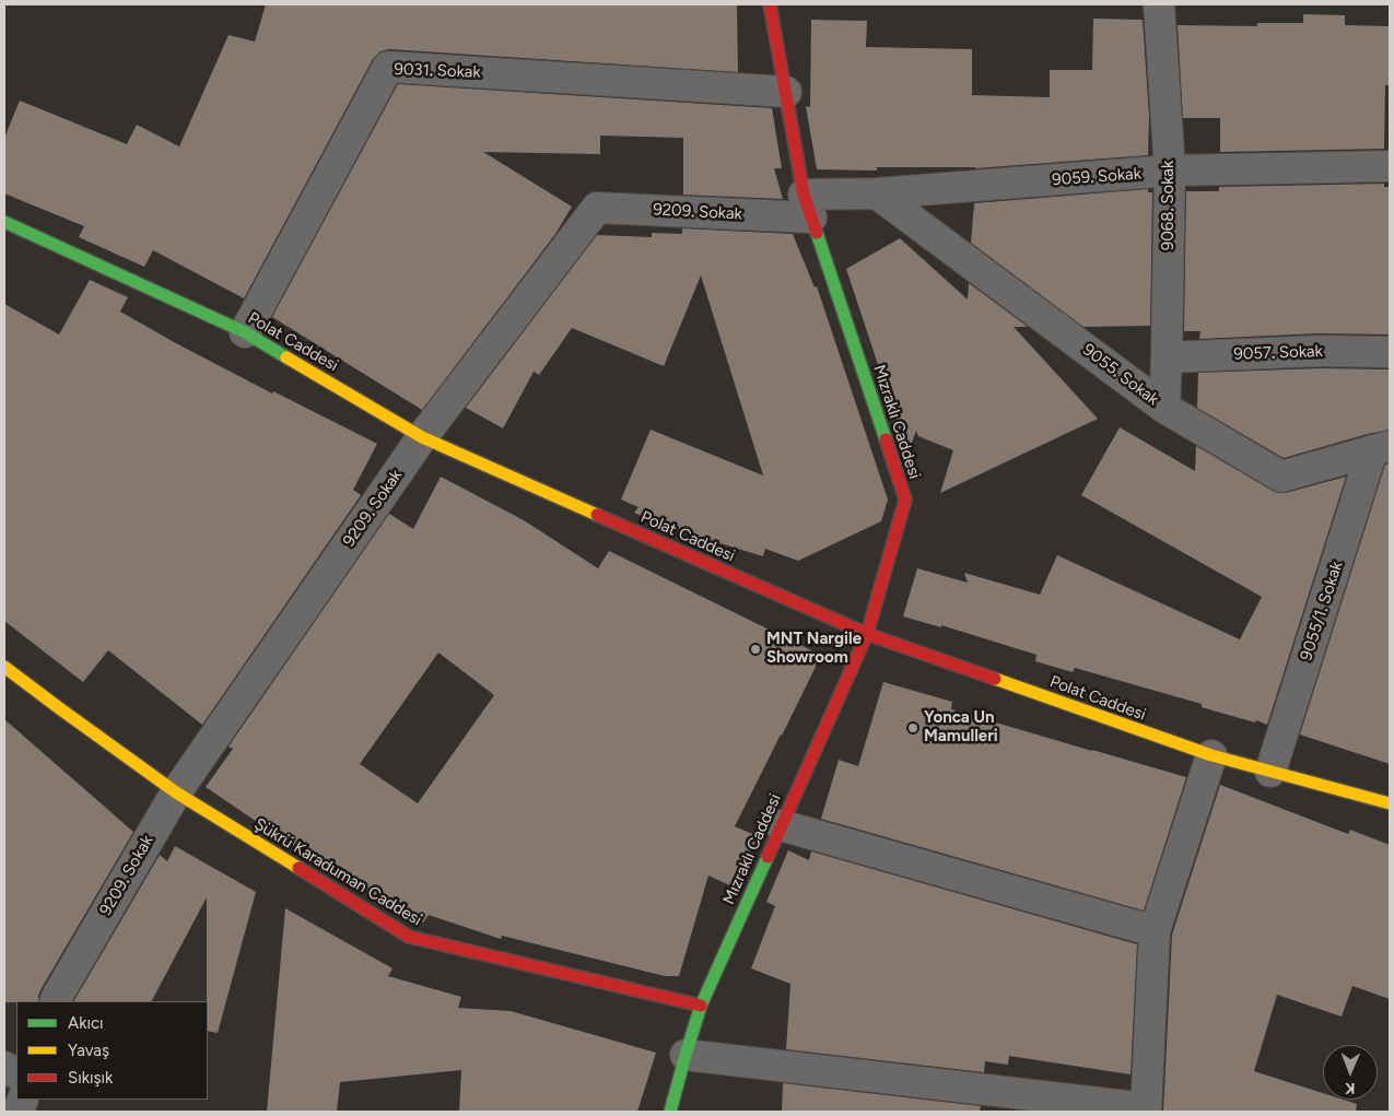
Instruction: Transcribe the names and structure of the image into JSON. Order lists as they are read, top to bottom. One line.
{"streets":{"street":["9031. Sokak","9059. Sokak","9068. Sokak","9209. Sokak","Polat Caddesi","9057. Sokak","9055. Sokak","Mızraklı Caddesi","9055/1. Sokak","Şükrü Karaduman Caddesi"]},"crossings":[["9031. Sokak","Polat Caddesi"],["9031. Sokak","Mızraklı Caddesi"],["9059. Sokak","9068. Sokak"],["9059. Sokak","9209. Sokak"],["9059. Sokak","9055. Sokak"],["9059. Sokak","Mızraklı Caddesi"],["9068. Sokak","9057. Sokak"],["9068. Sokak","9055. Sokak"],["9209. Sokak","Polat Caddesi"],["9209. Sokak","Mızraklı Caddesi"],["9209. Sokak","Şükrü Karaduman Caddesi"],["Polat Caddesi","Mızraklı Caddesi"],["Polat Caddesi","9055/1. Sokak"],["9055. Sokak","9055/1. Sokak"],["Mızraklı Caddesi","Şükrü Karaduman Caddesi"]],"places":["MNT Nargile Showroom","Yonca Un Mamulleri"],"legend":["Akıcı","Yavaş","Sıkışık"],"north":"bottom"}
